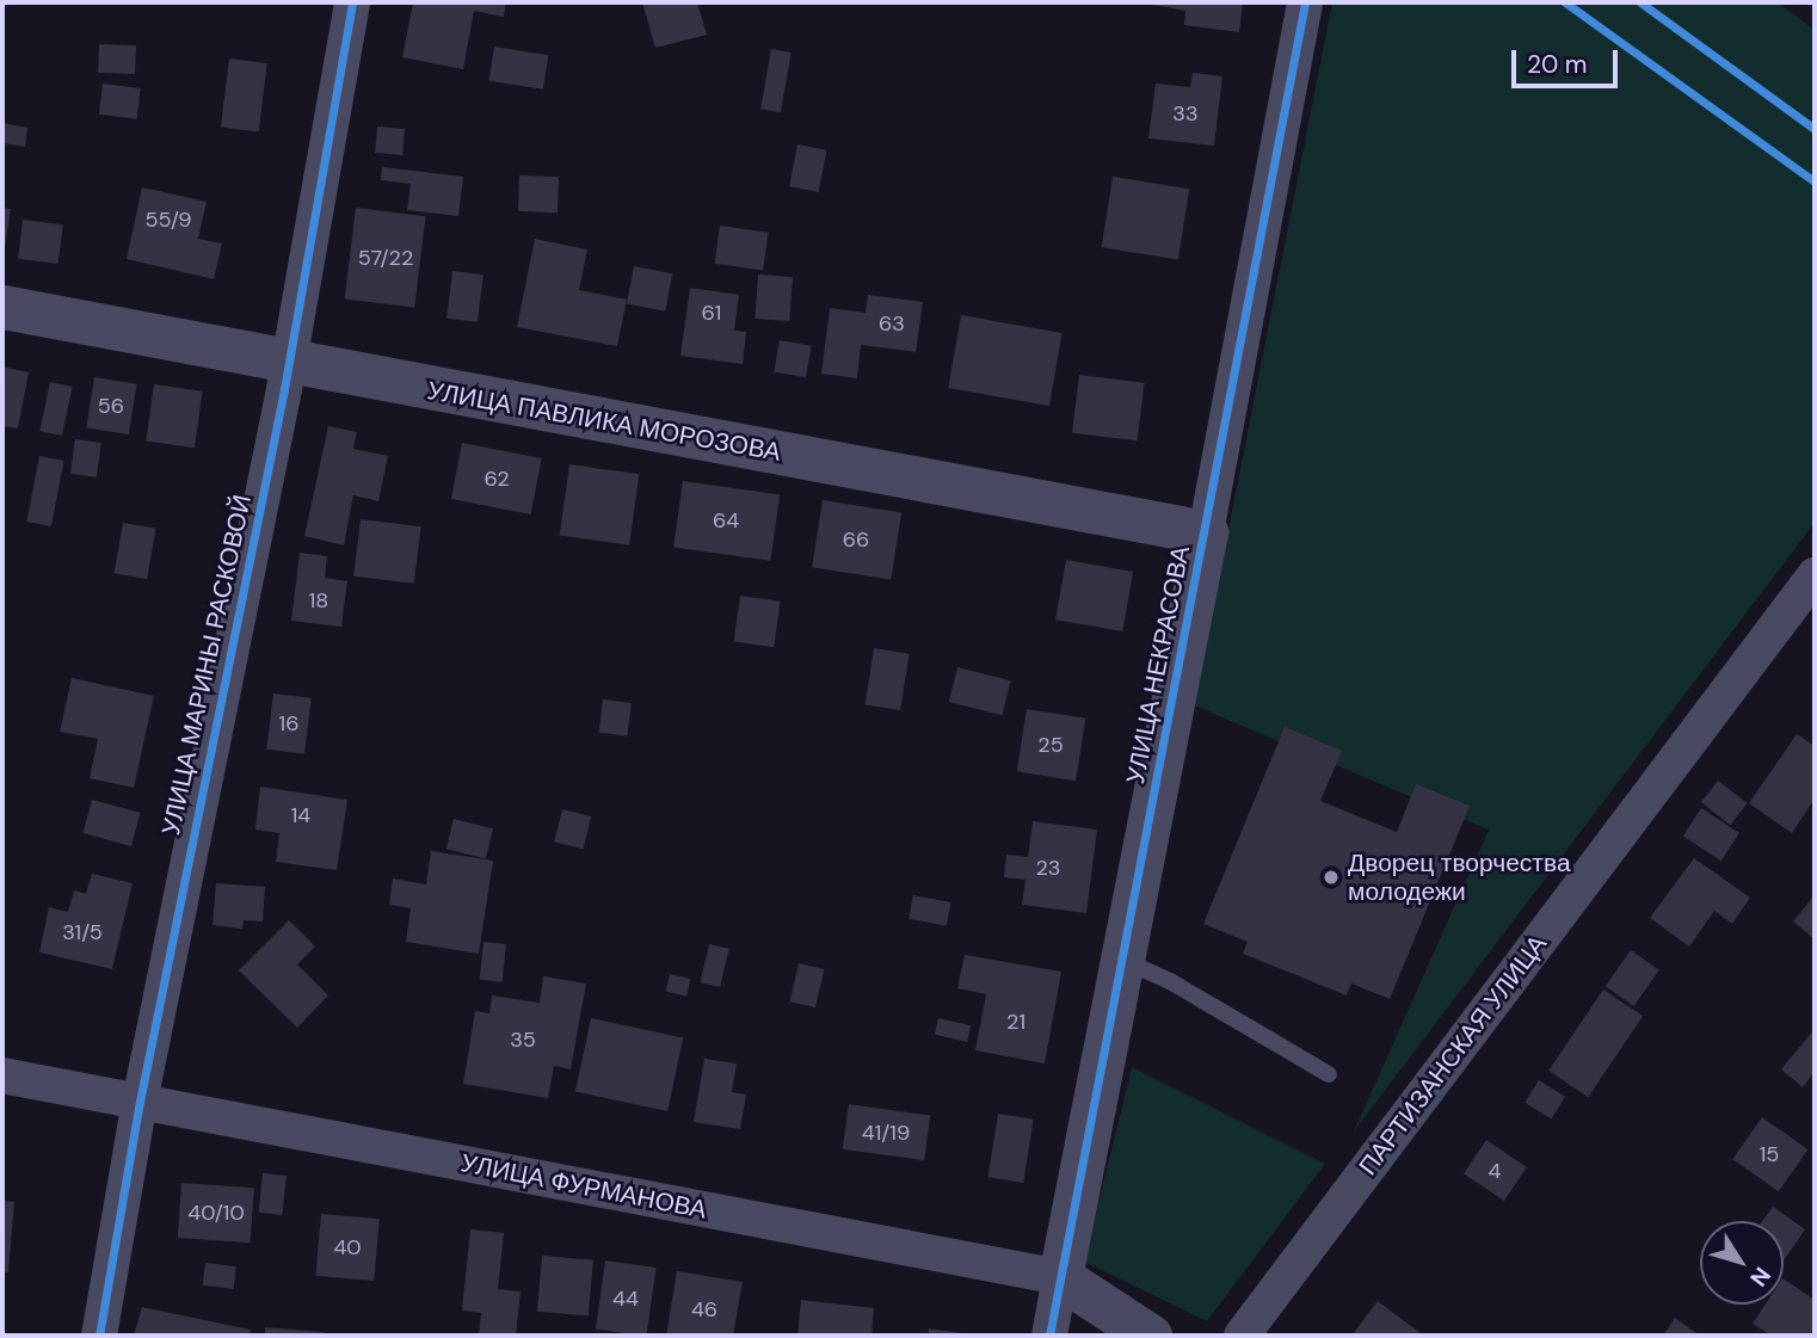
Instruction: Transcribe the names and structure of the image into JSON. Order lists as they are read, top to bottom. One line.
{"streets":{"street":["УЛИЦА ПАВЛИКА МОРОЗОВА","УЛИЦА МАРИНЫ РАСКОВОЙ","УЛИЦА НЕКРАСОВА","ПАРТИЗАНСКАЯ УЛИЦА","УЛИЦА ФУРМАНОВА"]},"crossings":[["УЛИЦА ПАВЛИКА МОРОЗОВА","УЛИЦА МАРИНЫ РАСКОВОЙ"],["УЛИЦА ПАВЛИКА МОРОЗОВА","УЛИЦА НЕКРАСОВА"],["УЛИЦА МАРИНЫ РАСКОВОЙ","УЛИЦА ФУРМАНОВА"],["УЛИЦА НЕКРАСОВА","УЛИЦА ФУРМАНОВА"]],"places":["Дворец творчества молодежи"],"house_numbers":["33","55/9","57/22","61","63","56","62","64","66","18","16","25","14","23","31/5","21","35","41/19","15","4","40/10","40","44","46"],"scale_bar":"20 m","north":"bottom right"}
